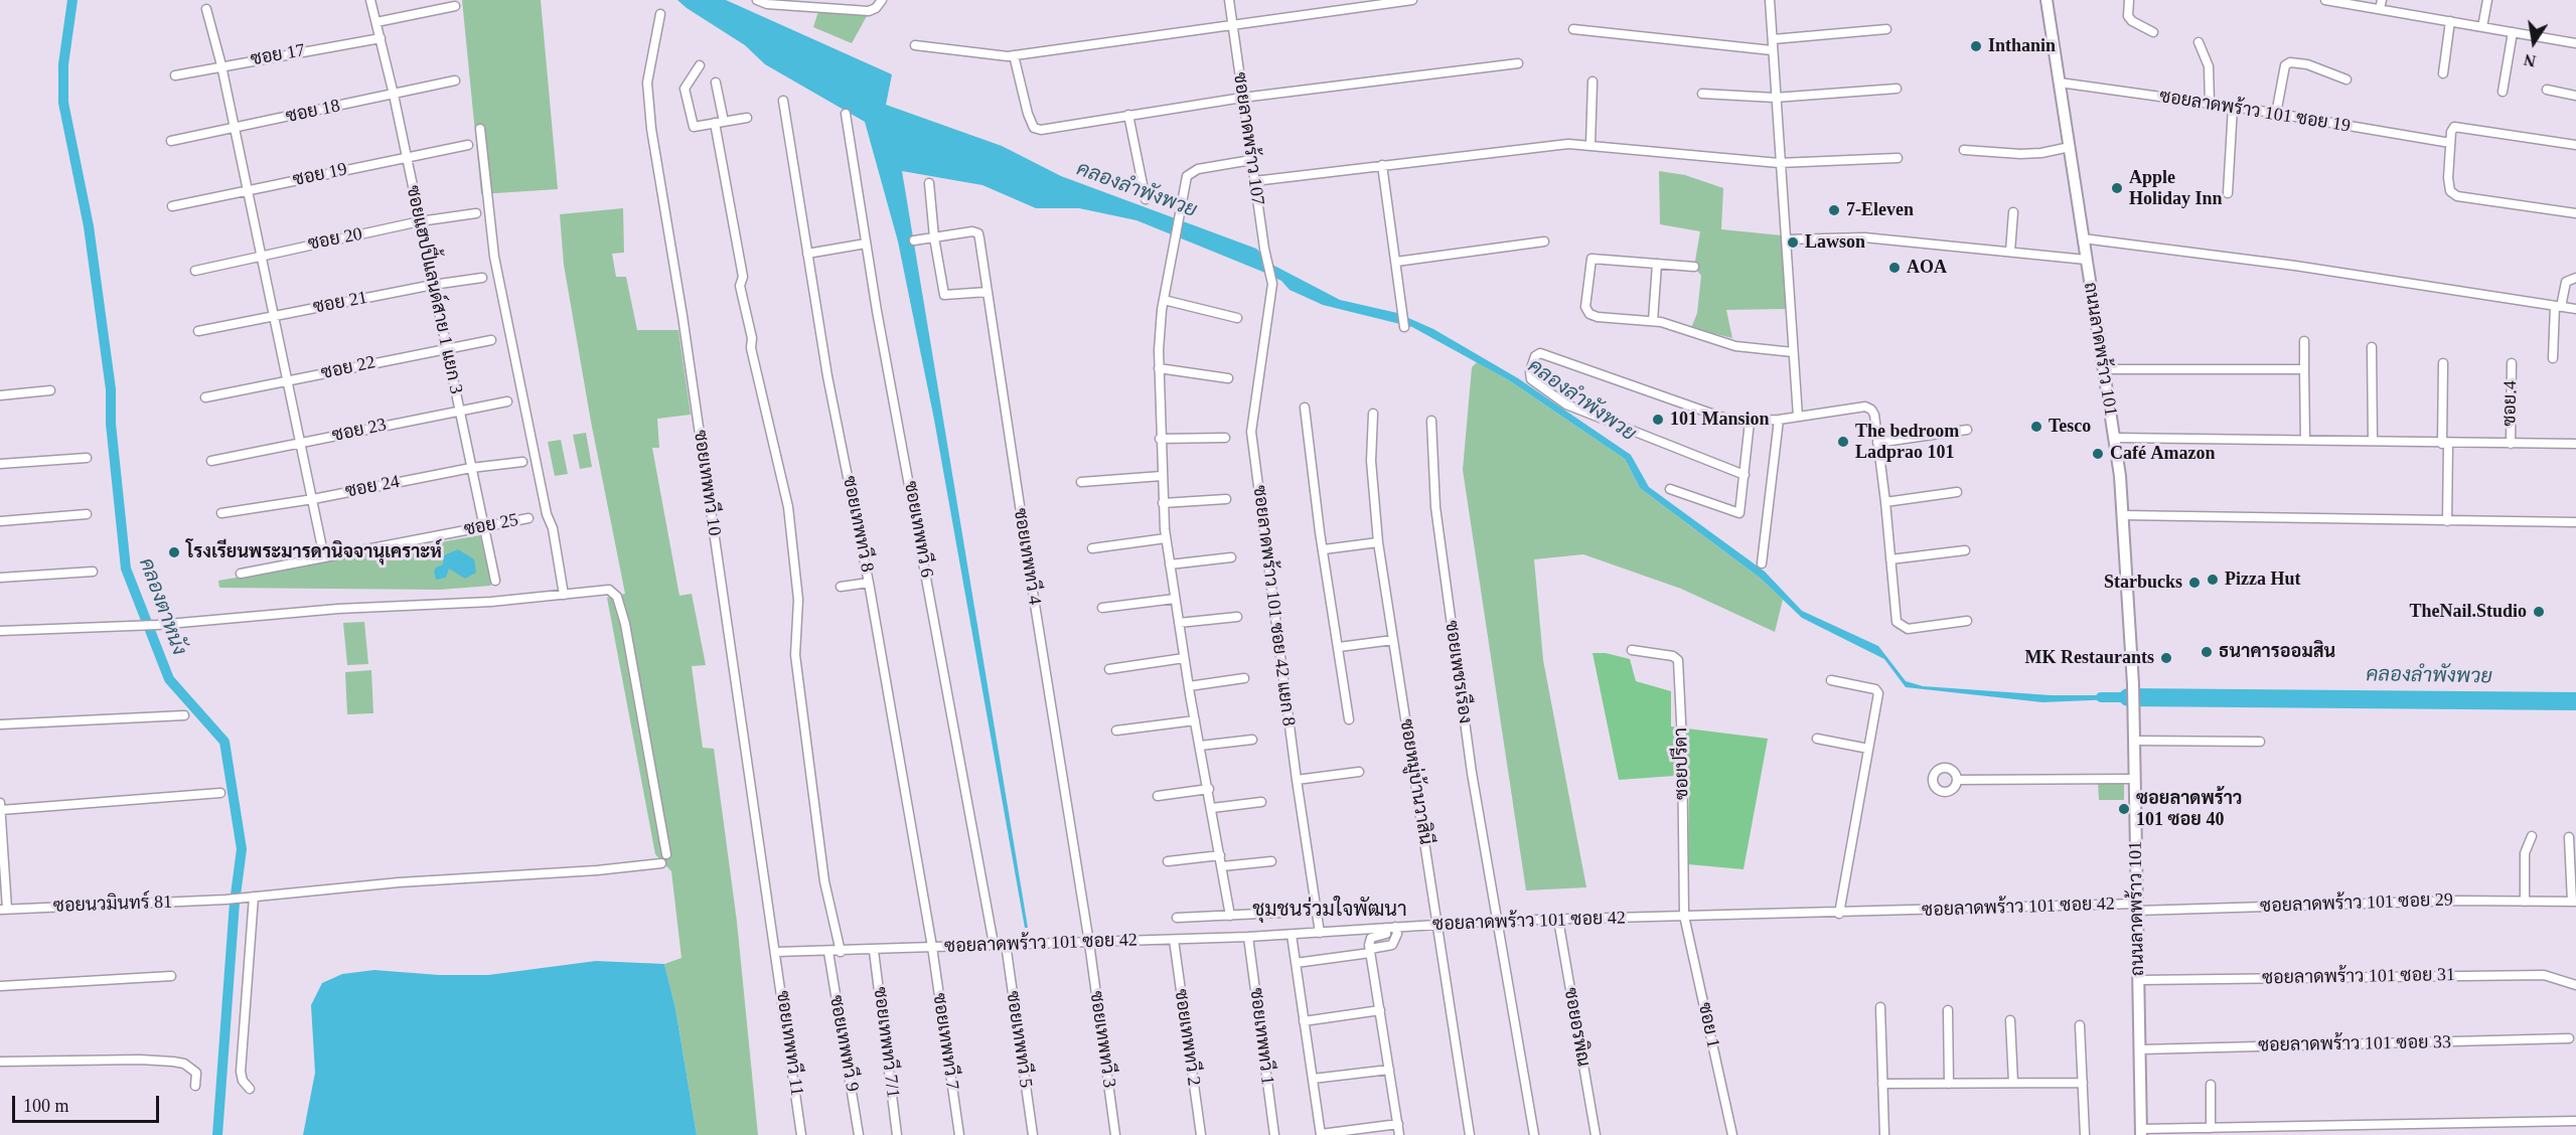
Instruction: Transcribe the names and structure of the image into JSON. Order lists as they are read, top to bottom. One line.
{"streets":{"street":["ซอย 17","ซอย 18","ซอยลาดพร้าว 101 ซอย 19","ซอยลาดพร้าว 107","ซอย 19","ซอย 20","ซอยแฮปปี้แลนด์สาย 1 แยก 3","ซอย 21","ถนนลาดพร้าว 101","ซอย 22","ซอย.4","ซอย 23","ซอยเทพทวี 10","ซอย 24","ซอยเทพทวี 8","ซอย 25","ซอยเทพทวี 6","ซอยเทพทวี 4","ซอยลาดพร้าว 101 ซอย 42 แยก 8","ซอยเพชรเรือง","ซอยปรีดา","ซอยหมู่บ้านวาสินี","ซอยลาดพร้าว 101 ซอย 29","ซอยนวมินทร์ 81","ซอยลาดพร้าว 101 ซอย 42","ซอยลาดพร้าว 101 ซอย 31","ซอย 1","ซอยอรพิณ","ซอยเทพทวี 1","ซอยเทพทวี 2","ซอยเทพทวี 5","ซอยเทพทวี 3","ซอยเทพทวี 7","ซอยเทพทวี 7/1","ซอยเทพทวี 11","ซอยเทพทวี 9","ซอยลาดพร้าว 101 ซอย 33"]},"crossings":[["ซอย 17","ซอยแฮปปี้แลนด์สาย 1 แยก 3"],["ซอย 18","ซอยแฮปปี้แลนด์สาย 1 แยก 3"],["ซอยลาดพร้าว 101 ซอย 19","ถนนลาดพร้าว 101"],["ซอยลาดพร้าว 107","ซอยลาดพร้าว 101 ซอย 42 แยก 8"],["ซอย 19","ซอยแฮปปี้แลนด์สาย 1 แยก 3"],["ซอย 20","ซอยแฮปปี้แลนด์สาย 1 แยก 3"],["ซอยแฮปปี้แลนด์สาย 1 แยก 3","ซอย 21"],["ซอยแฮปปี้แลนด์สาย 1 แยก 3","ซอย 22"],["ซอยแฮปปี้แลนด์สาย 1 แยก 3","ซอย 23"],["ซอยแฮปปี้แลนด์สาย 1 แยก 3","ซอย 24"],["ซอยแฮปปี้แลนด์สาย 1 แยก 3","ซอย 25"],["ถนนลาดพร้าว 101","ซอยลาดพร้าว 101 ซอย 29"],["ถนนลาดพร้าว 101","ซอยลาดพร้าว 101 ซอย 42"],["ถนนลาดพร้าว 101","ซอยลาดพร้าว 101 ซอย 31"],["ถนนลาดพร้าว 101","ซอยลาดพร้าว 101 ซอย 33"],["ซอยเทพทวี 10","ซอยลาดพร้าว 101 ซอย 42"],["ซอยเทพทวี 10","ซอยเทพทวี 11"],["ซอยเทพทวี 8","ซอยลาดพร้าว 101 ซอย 42"],["ซอยเทพทวี 8","ซอยเทพทวี 7"],["ซอยเทพทวี 6","ซอยลาดพร้าว 101 ซอย 42"],["ซอยเทพทวี 4","ซอยลาดพร้าว 101 ซอย 42"],["ซอยเทพทวี 4","ซอยเทพทวี 3"],["ซอยลาดพร้าว 101 ซอย 42 แยก 8","ซอยลาดพร้าว 101 ซอย 42"],["ซอยเพชรเรือง","ซอยลาดพร้าว 101 ซอย 42"],["ซอยปรีดา","ซอยลาดพร้าว 101 ซอย 42"],["ซอยปรีดา","ซอย 1"],["ซอยหมู่บ้านวาสินี","ซอยลาดพร้าว 101 ซอย 42"],["ซอยลาดพร้าว 101 ซอย 29","ซอยลาดพร้าว 101 ซอย 42"],["ซอยลาดพร้าว 101 ซอย 42","ซอย 1"],["ซอยลาดพร้าว 101 ซอย 42","ซอยอรพิณ"],["ซอยลาดพร้าว 101 ซอย 42","ซอยเทพทวี 1"],["ซอยลาดพร้าว 101 ซอย 42","ซอยเทพทวี 2"],["ซอยลาดพร้าว 101 ซอย 42","ซอยเทพทวี 5"],["ซอยลาดพร้าว 101 ซอย 42","ซอยเทพทวี 3"],["ซอยลาดพร้าว 101 ซอย 42","ซอยเทพทวี 7"],["ซอยลาดพร้าว 101 ซอย 42","ซอยเทพทวี 7/1"],["ซอยลาดพร้าว 101 ซอย 42","ซอยเทพทวี 11"],["ซอยลาดพร้าว 101 ซอย 42","ซอยเทพทวี 9"]],"districts":["ชุมชนร่วมใจพัฒนา"],"water":["คลองลำพังพวย","คลองตาหนัง"],"places":["Inthanin","Apple Holiday Inn","7-Eleven","Lawson","AOA","101 Mansion","Tesco","The bedroom Ladprao 101","Café Amazon","โรงเรียนพระมารดานิจจานุเคราะห์","Pizza Hut","Starbucks","TheNail.Studio","ธนาคารออมสิน","MK Restaurants","ซอยลาดพร้าว 101 ซอย 40"],"scale_bar":"100 m","north":"bottom"}
